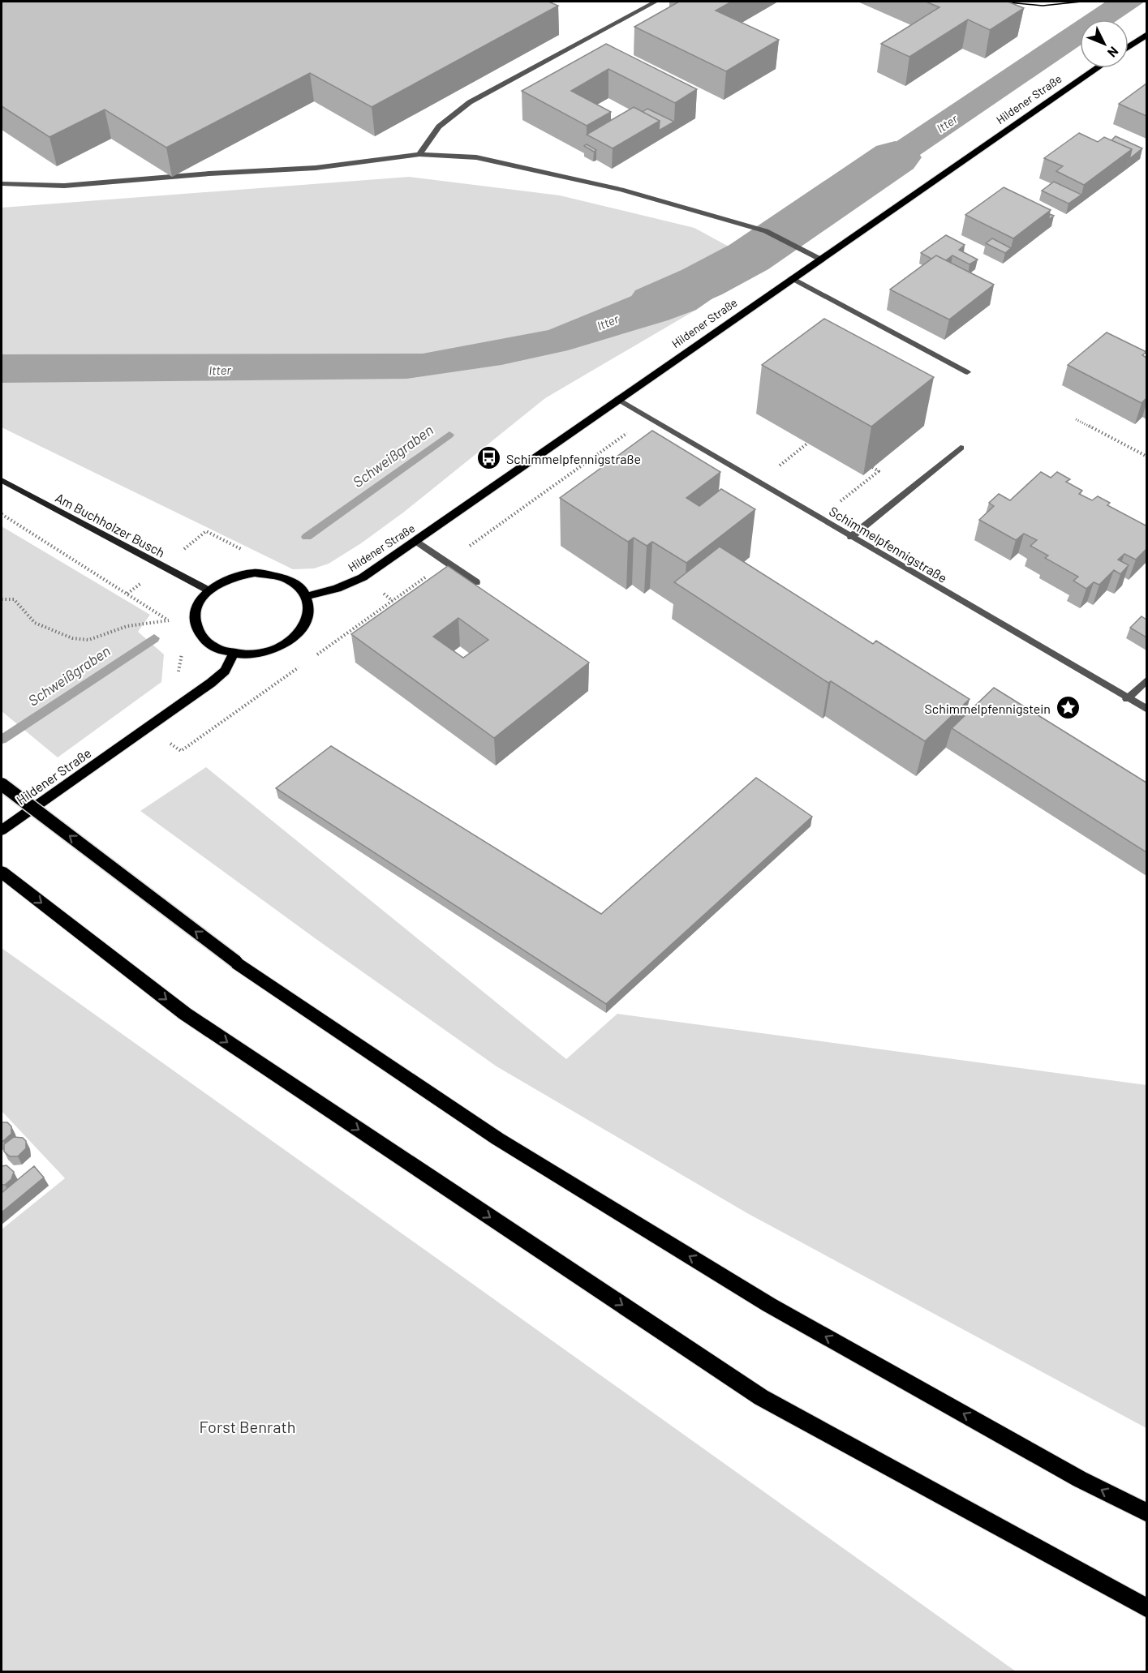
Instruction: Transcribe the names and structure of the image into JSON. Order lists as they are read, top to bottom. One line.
{"streets":{"main road":["Hildener Straße","Am Buchholzer Busch"],"street":["Schimmelpfennigstraße"]},"crossings":[["Hildener Straße","Am Buchholzer Busch"],["Hildener Straße","Schimmelpfennigstraße"]],"water":["Itter","Schweißgraben"],"parks":["Forst Benrath"],"places":{"bus stop":["Schimmelpfennigstraße"],"place":["Schimmelpfennigstein"]},"north":"bottom right"}
